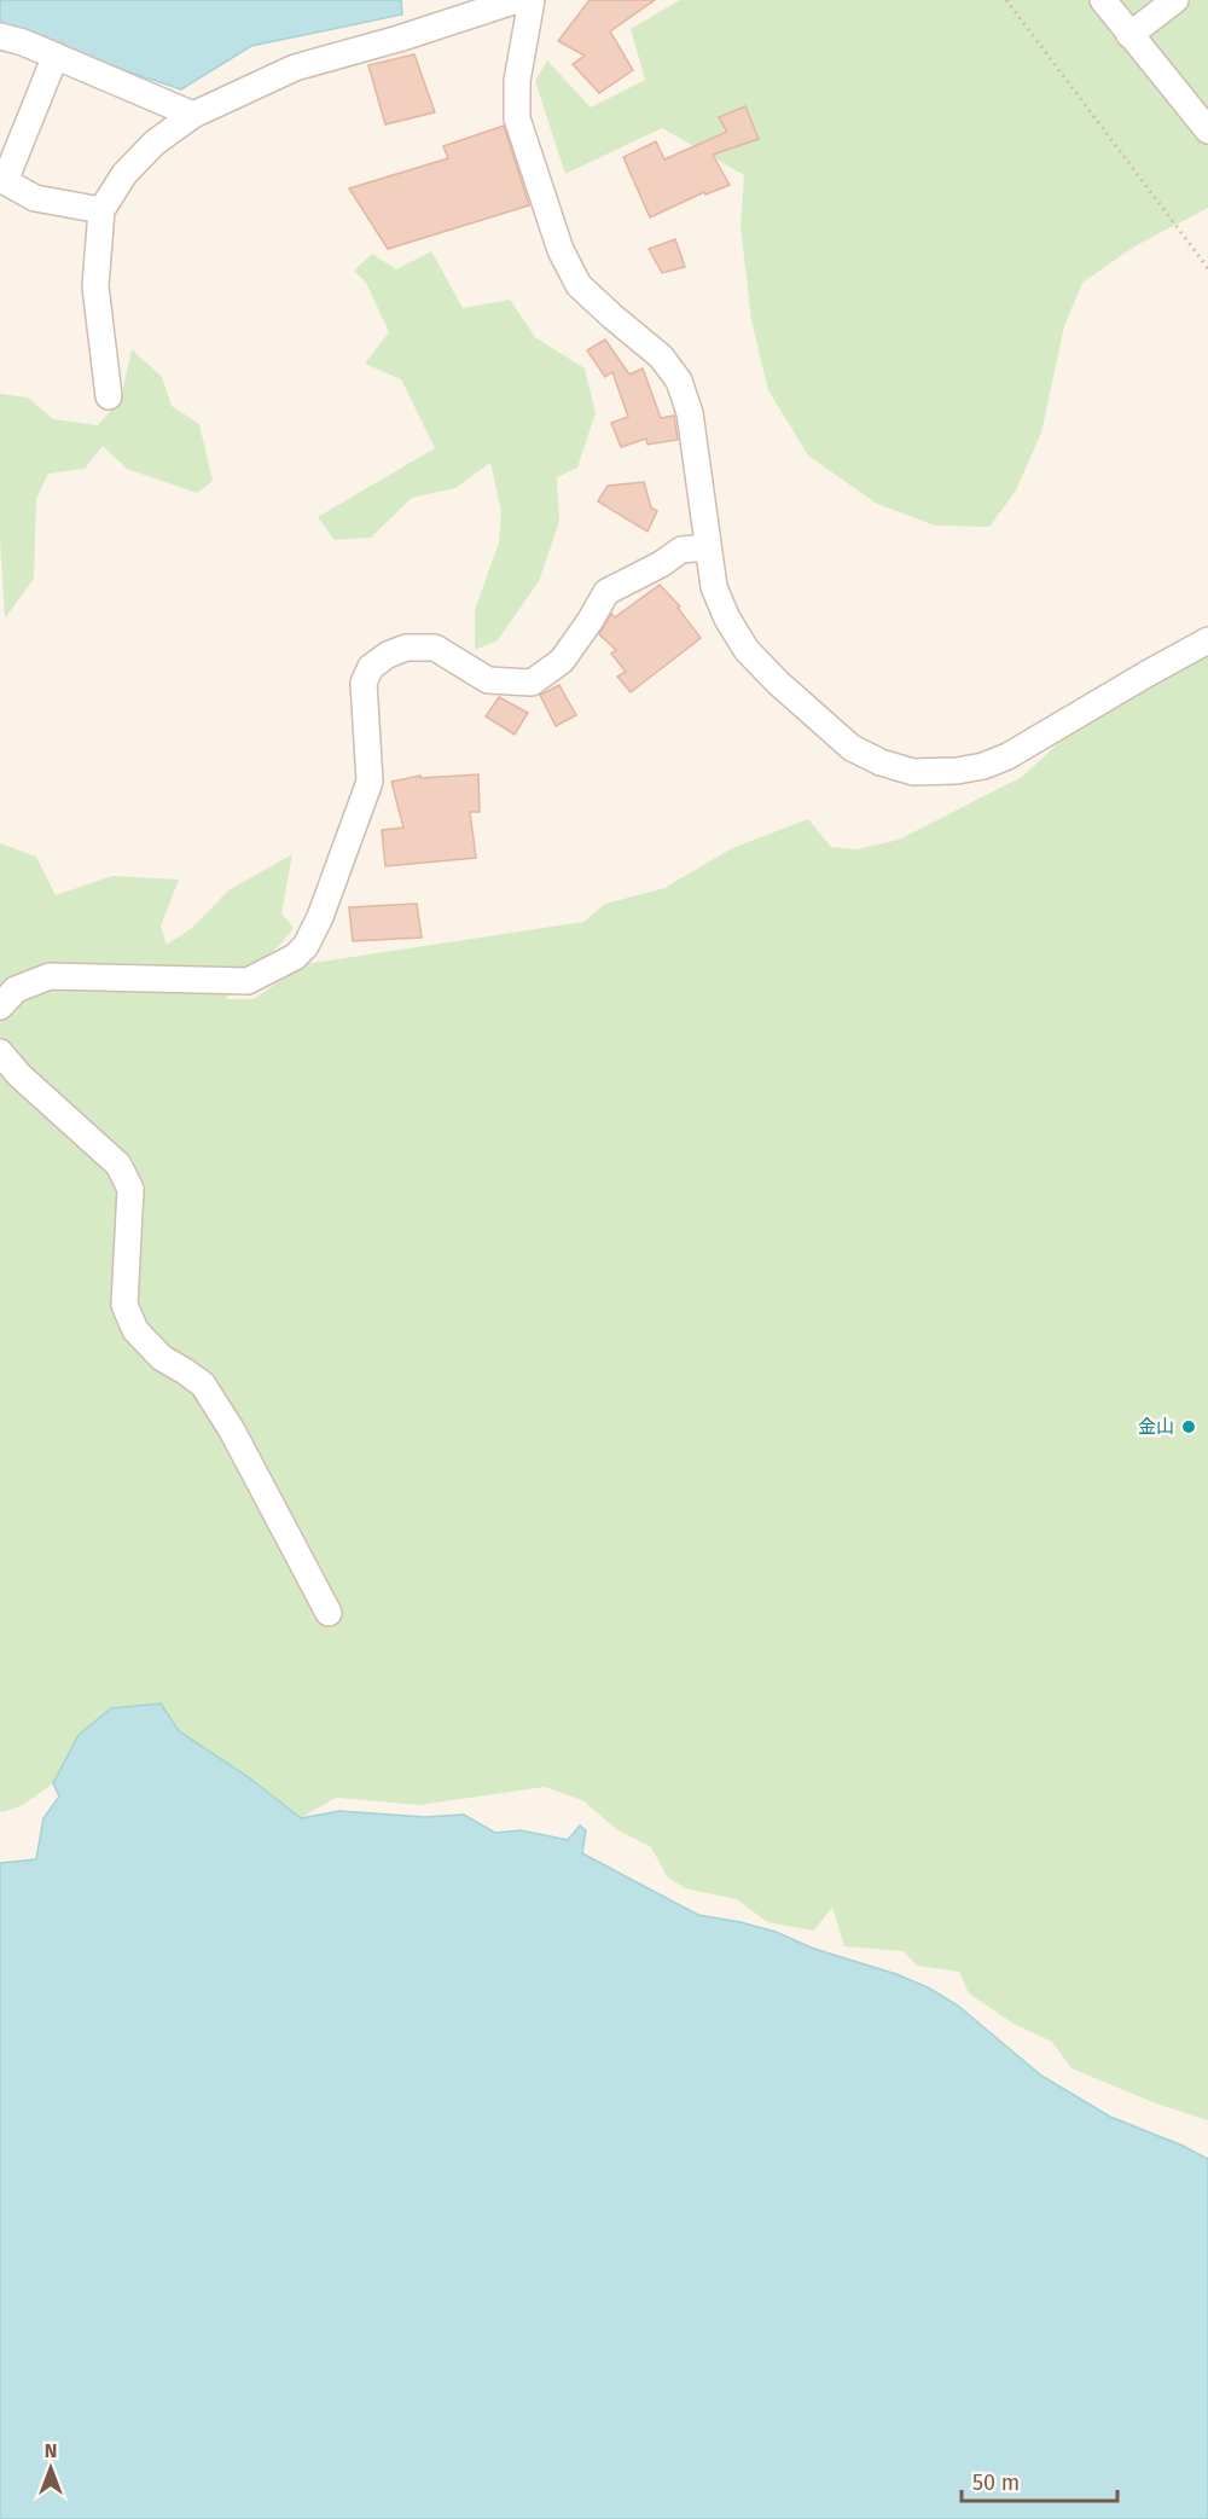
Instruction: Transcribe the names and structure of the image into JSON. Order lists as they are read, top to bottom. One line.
{"places":["金山"],"scale_bar":"50 m","north":"top"}
